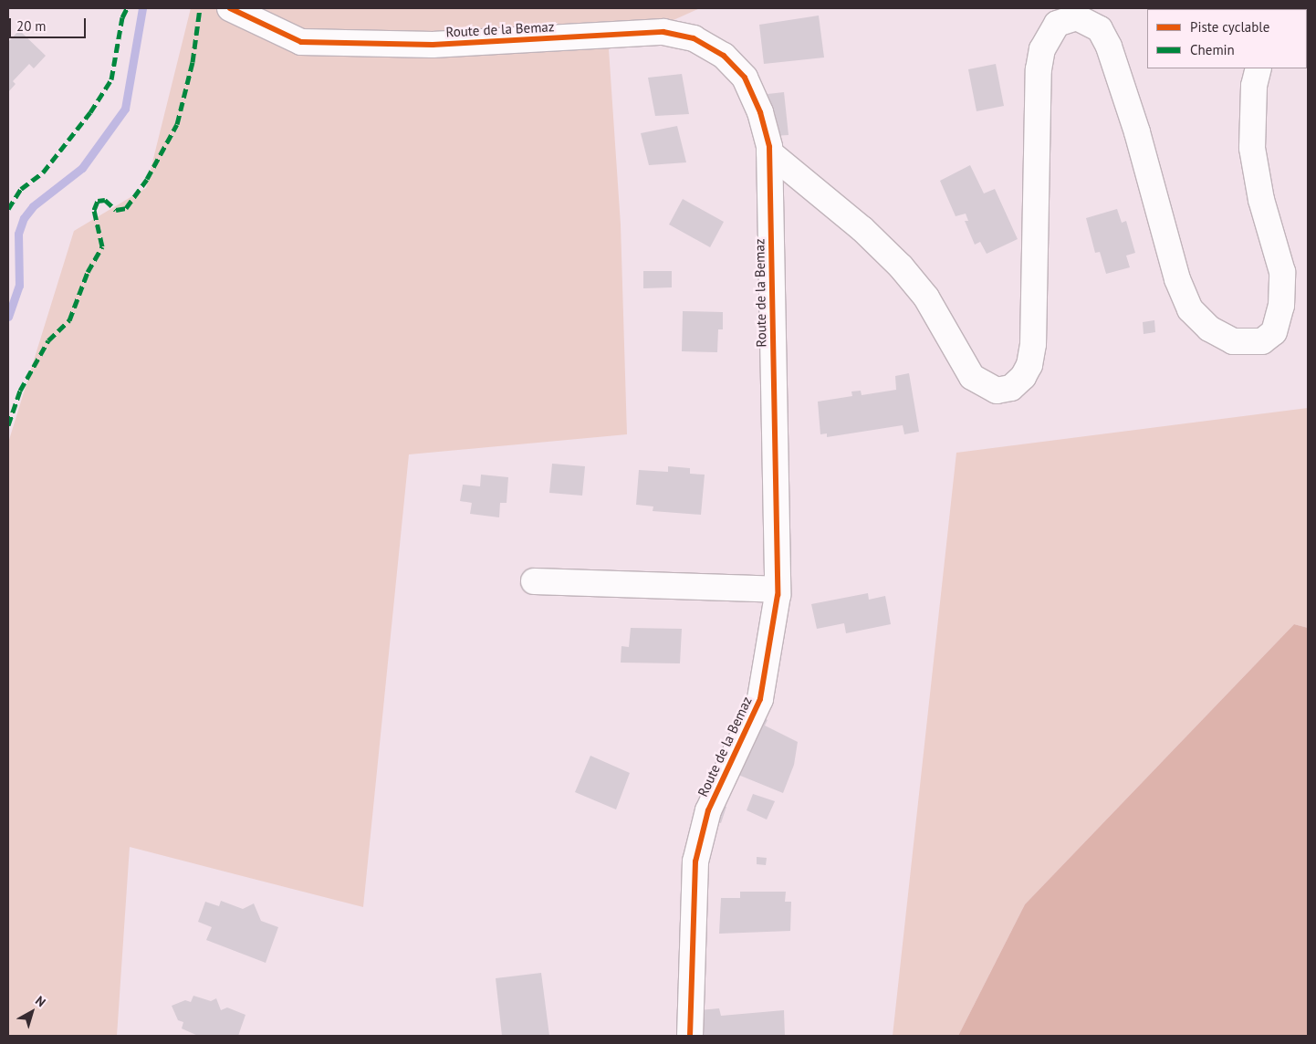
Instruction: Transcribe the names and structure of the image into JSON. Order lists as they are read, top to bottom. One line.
{"streets":{"street":["Route de la Bemaz"]},"legend":["Piste cyclable","Chemin"],"scale_bar":"20 m","north":"top right"}
